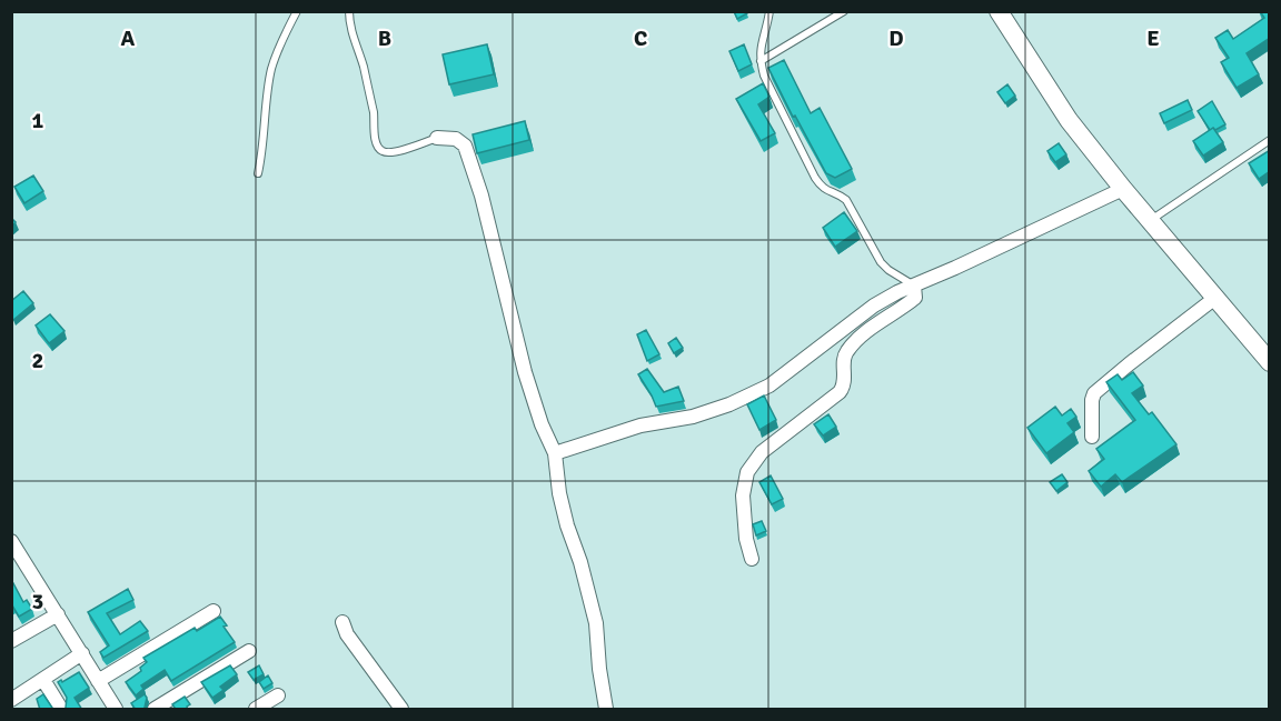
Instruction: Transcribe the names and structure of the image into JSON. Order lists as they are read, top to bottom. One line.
{"grid":{"columns":["A","B","C","D","E"],"rows":["1","2","3"]}}
